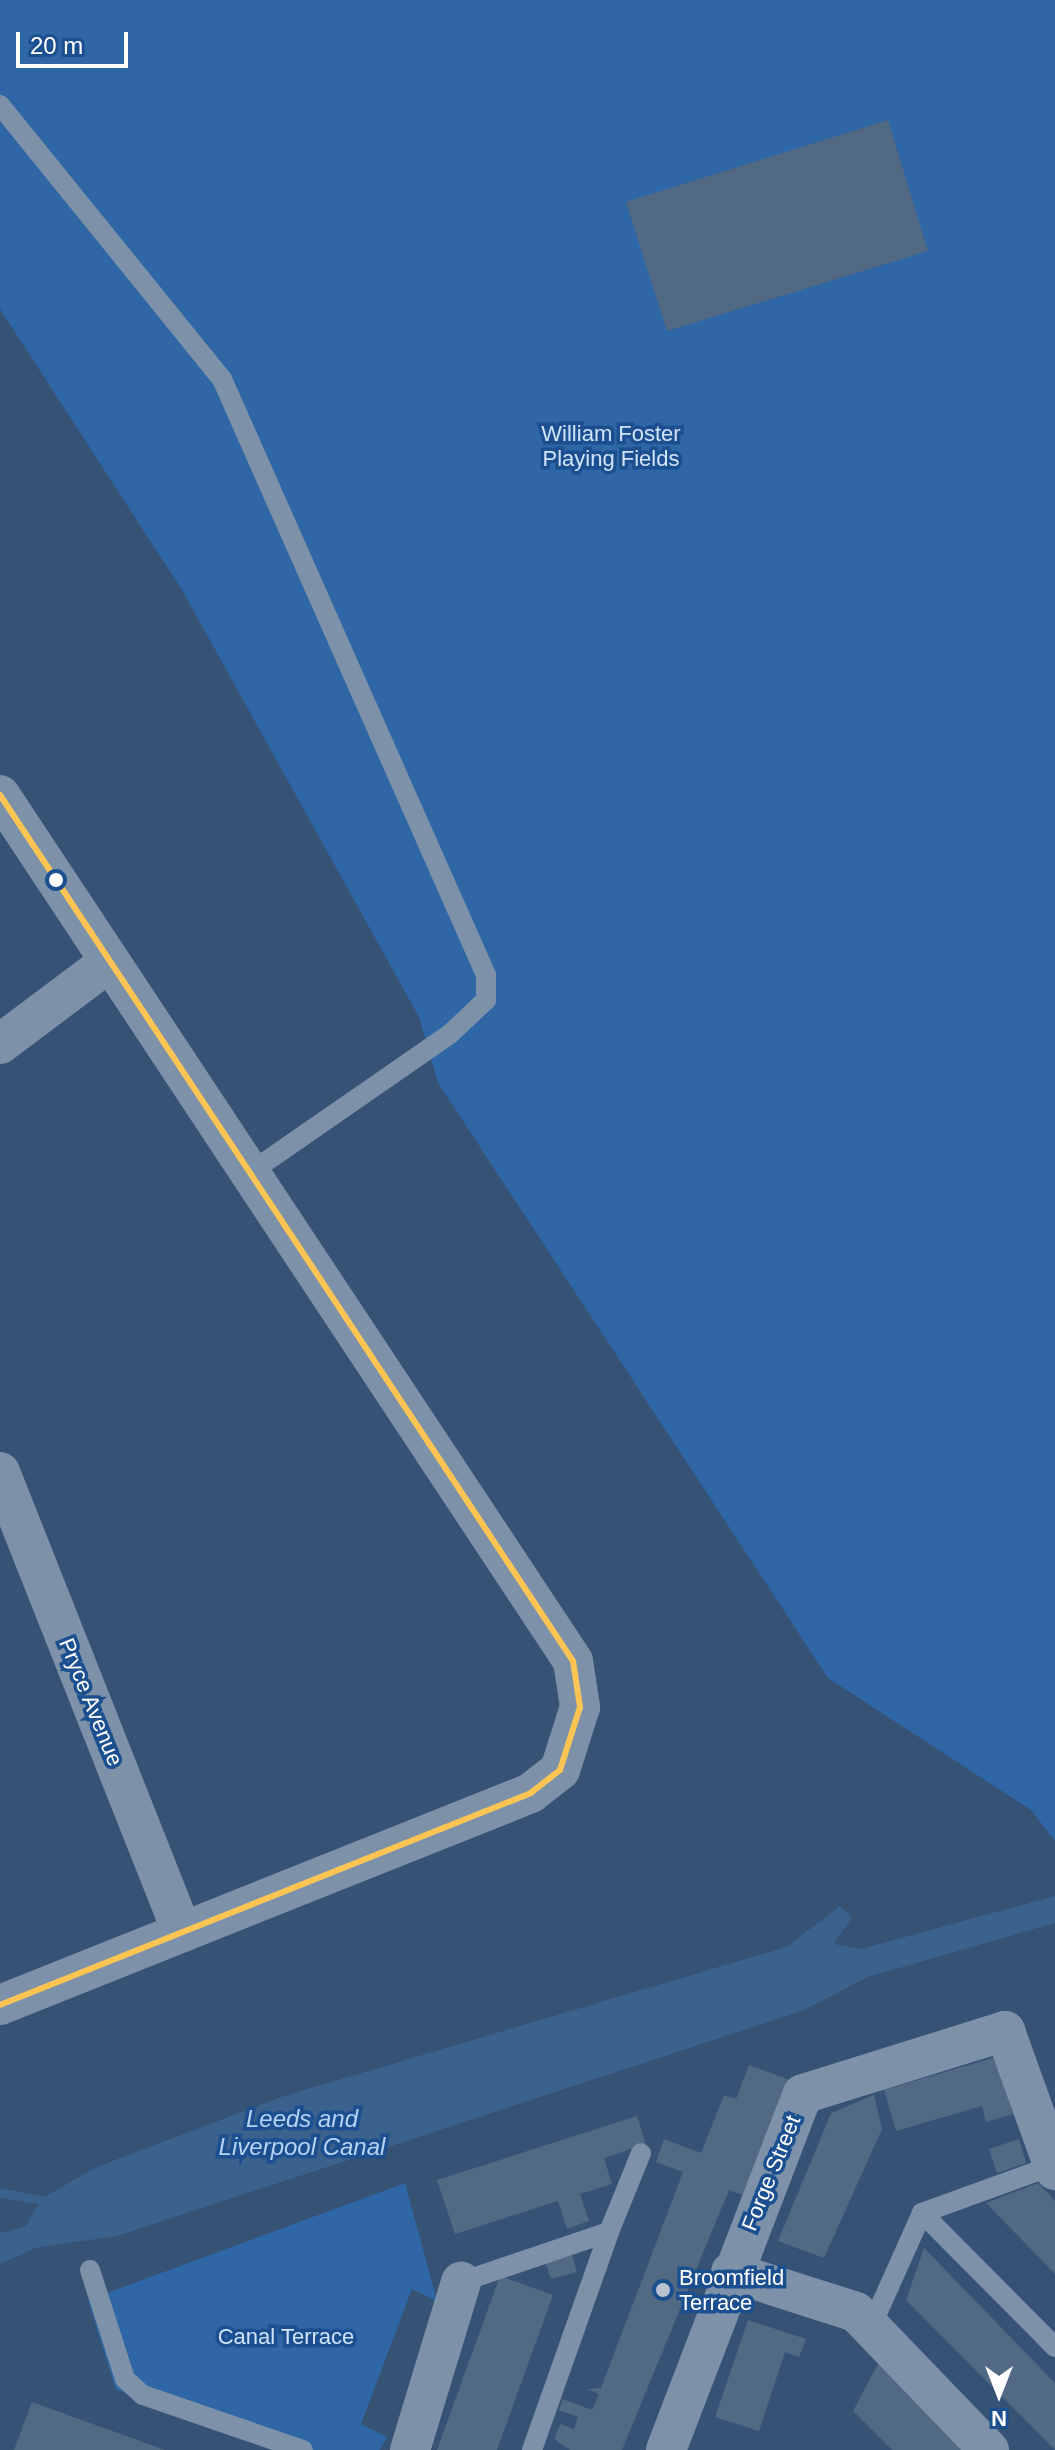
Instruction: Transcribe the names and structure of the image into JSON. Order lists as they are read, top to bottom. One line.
{"streets":{"street":["Pryce Avenue","Forge Street"]},"water":["Leeds and Liverpool Canal"],"parks":["William Foster Playing Fields","Canal Terrace"],"places":["Broomfield Terrace"],"scale_bar":"20 m","north":"bottom"}
